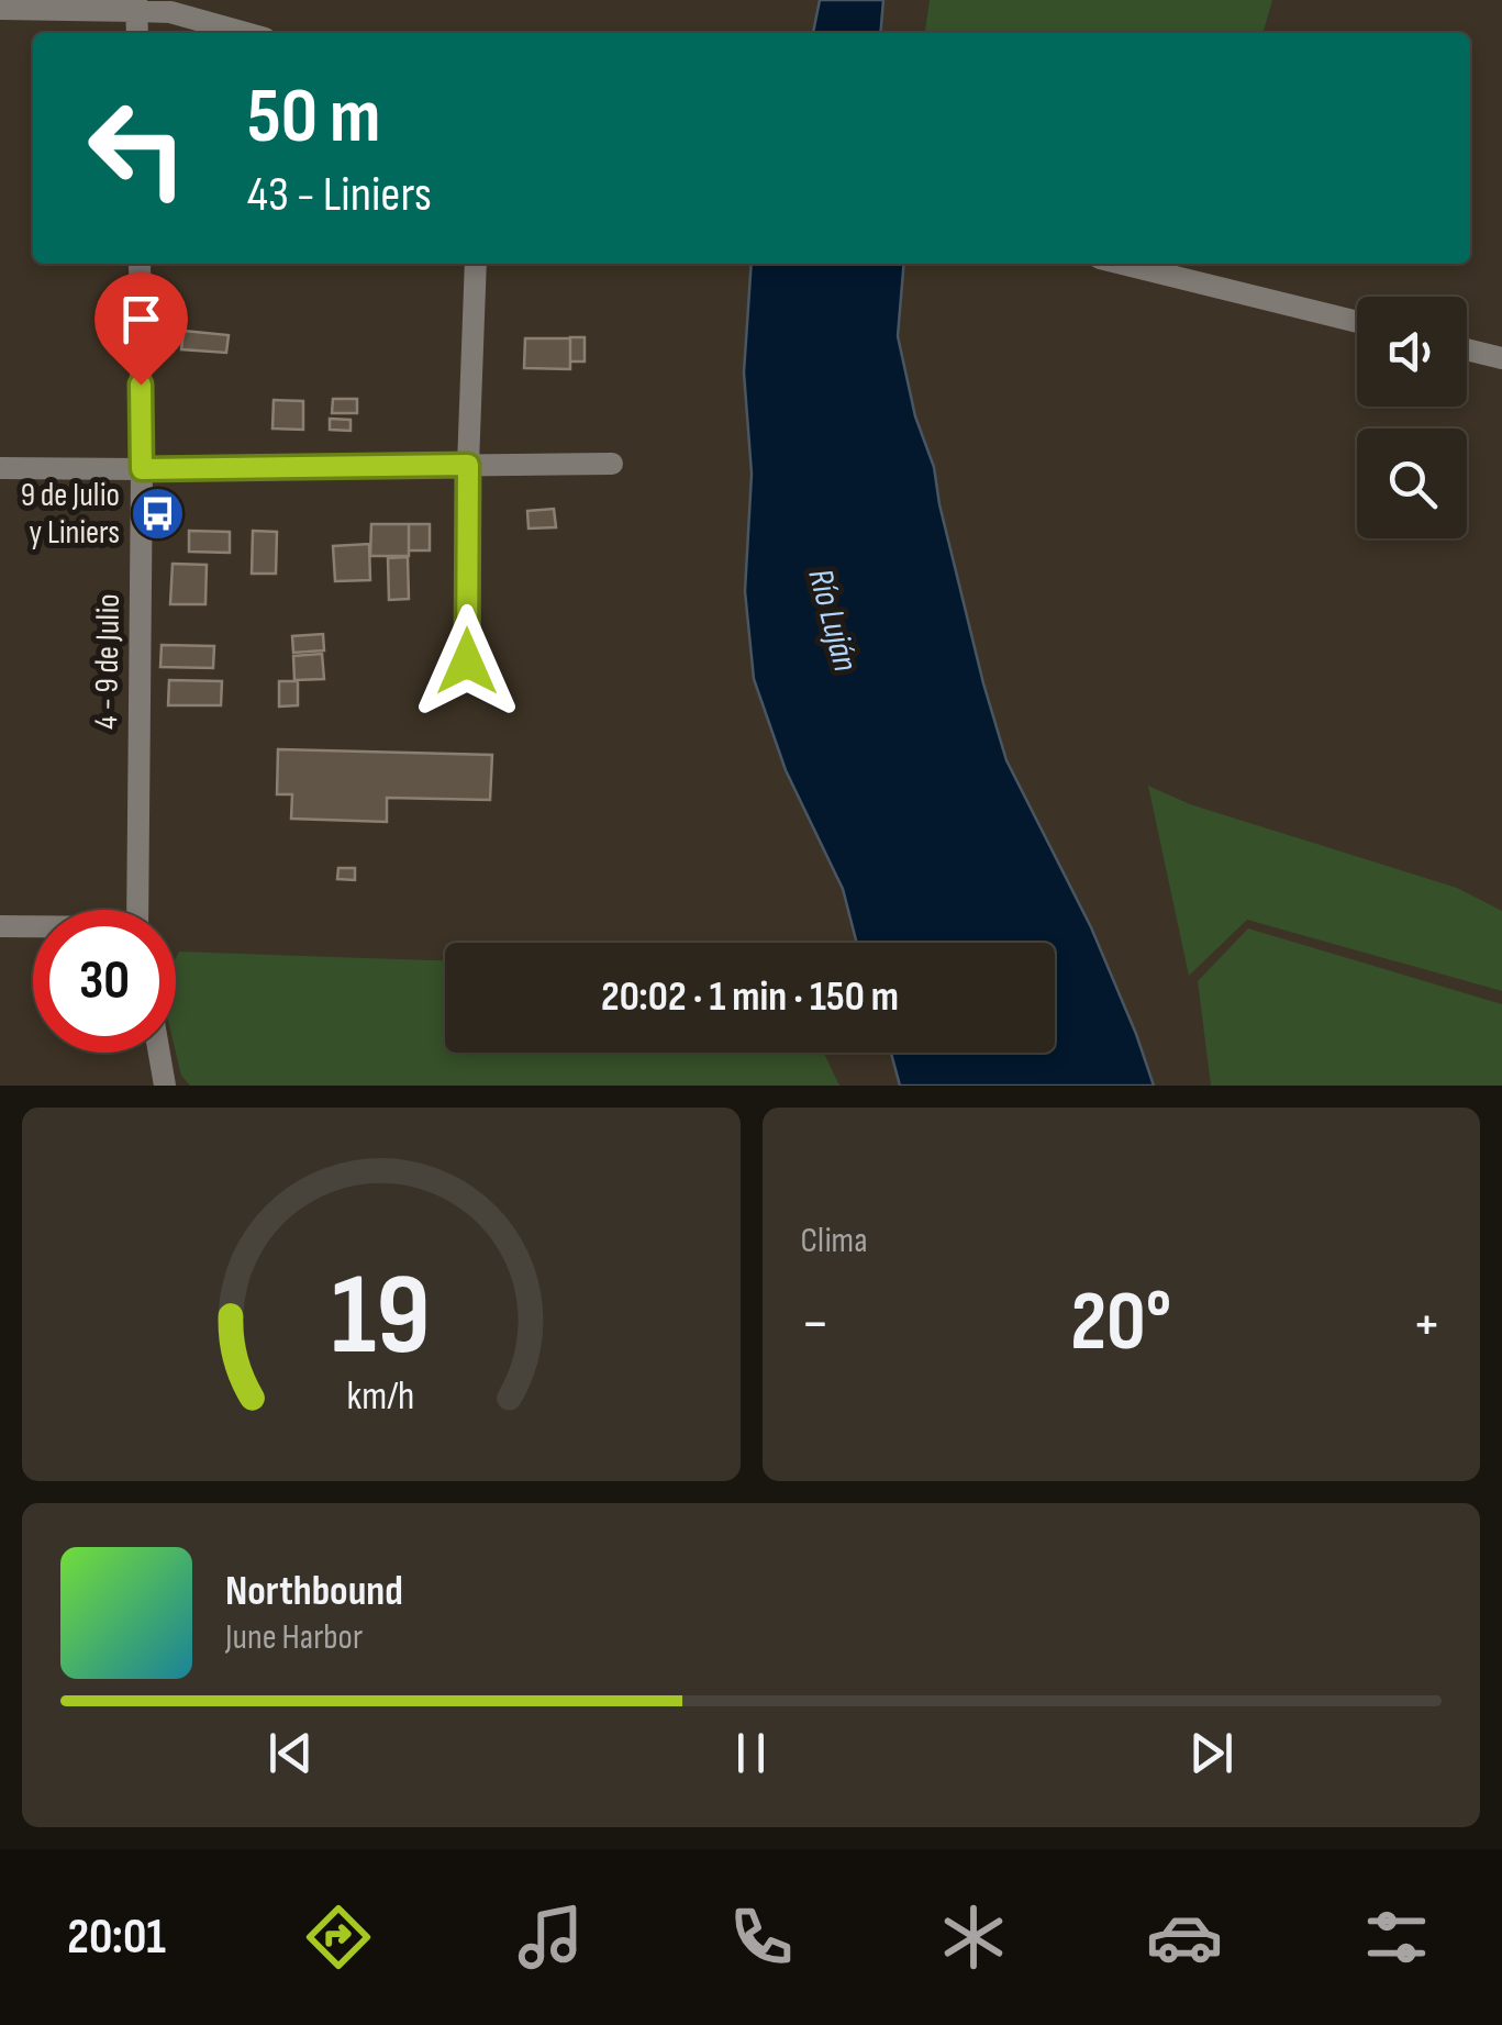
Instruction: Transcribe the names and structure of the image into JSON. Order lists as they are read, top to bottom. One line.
{"streets":{"street":["4 - 9 de Julio"]},"water":["Río Luján"],"places":{"bus stop":["9 de Julio y Liniers"]},"page":{"turn":["50 m","43 - Liniers"],"limit":"30","trip":"20:02 · 1 min · 150 m","tile":"Clima","heat":["−","20°","+"],"song":["Northbound","June Harbor"],"tabs":"20:01","gauge":["19","km/h"]}}
